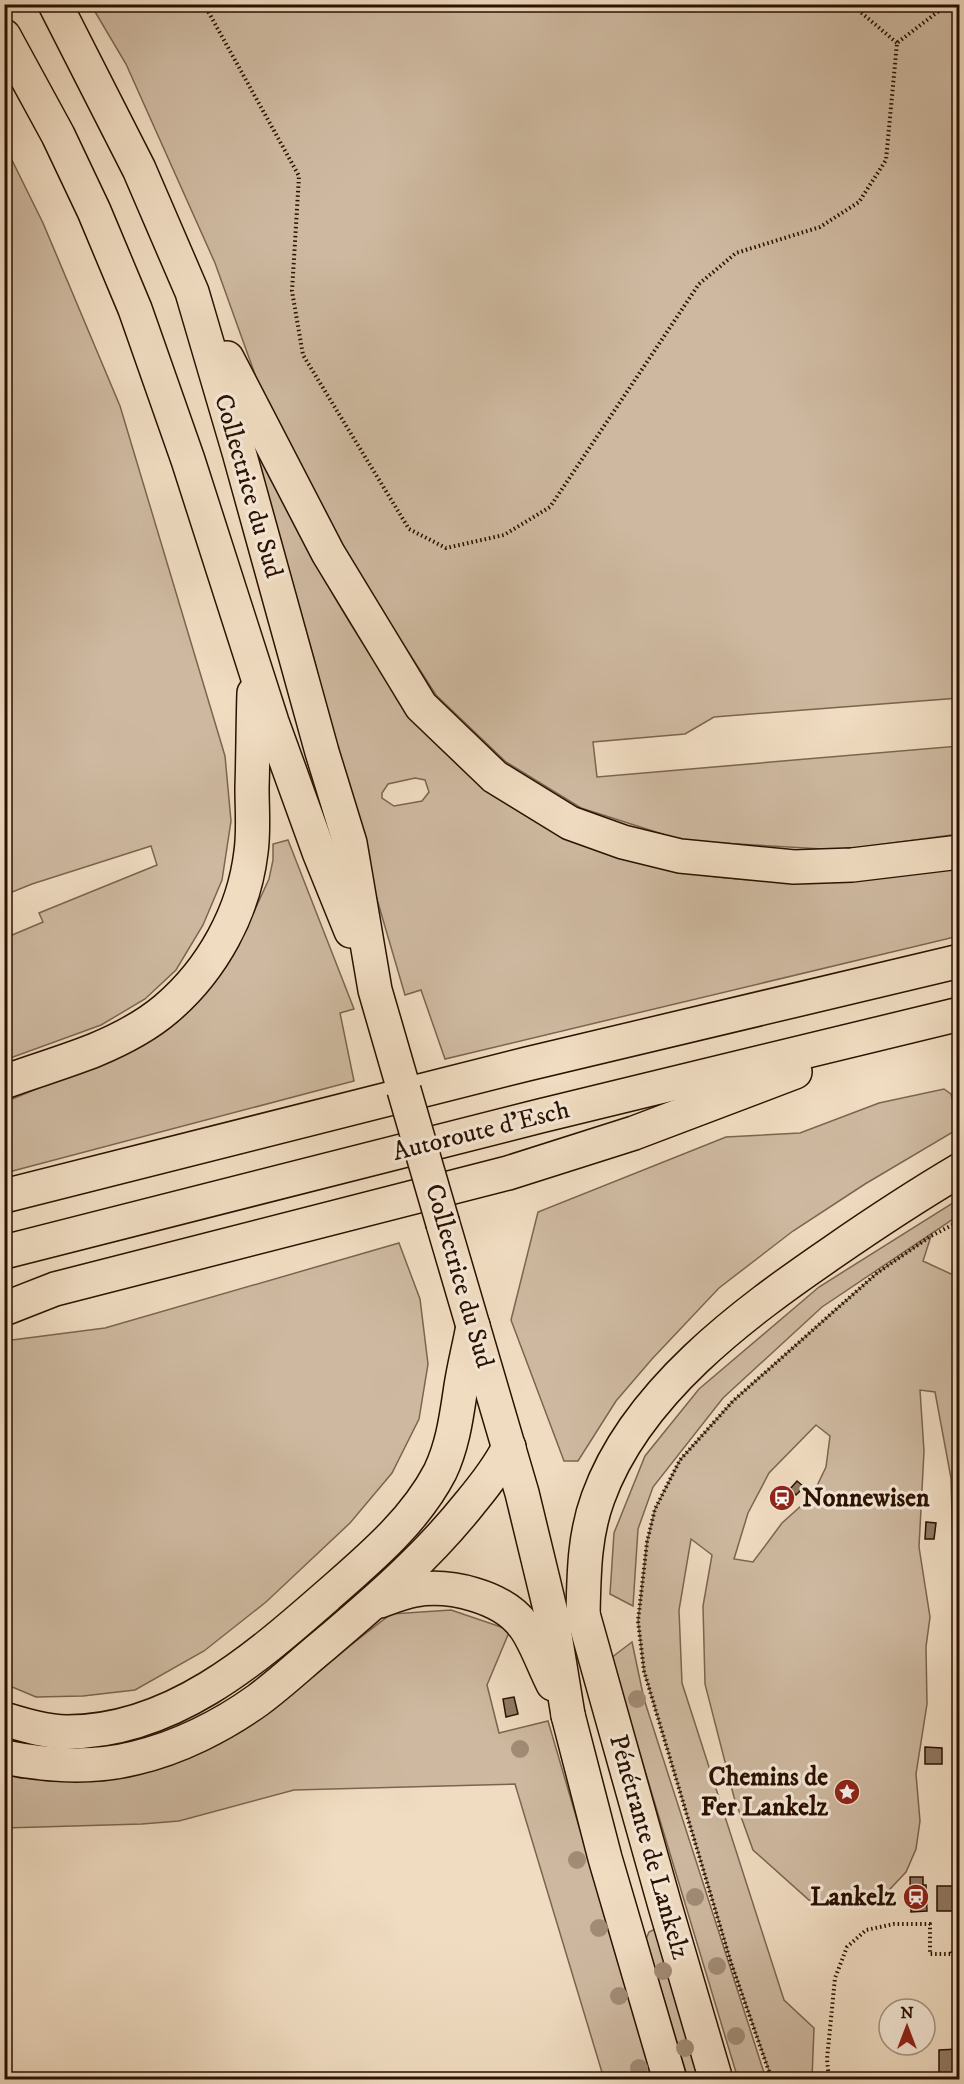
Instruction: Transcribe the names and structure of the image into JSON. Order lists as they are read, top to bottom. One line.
{"streets":{"main road":["Collectrice du Sud","Autoroute d'Esch","Pénétrante de Lankelz"]},"crossings":[["Collectrice du Sud","Pénétrante de Lankelz"]],"places":{"station":["Nonnewisen","Lankelz"],"place":["Chemins de Fer Lankelz"]},"north":"top"}
